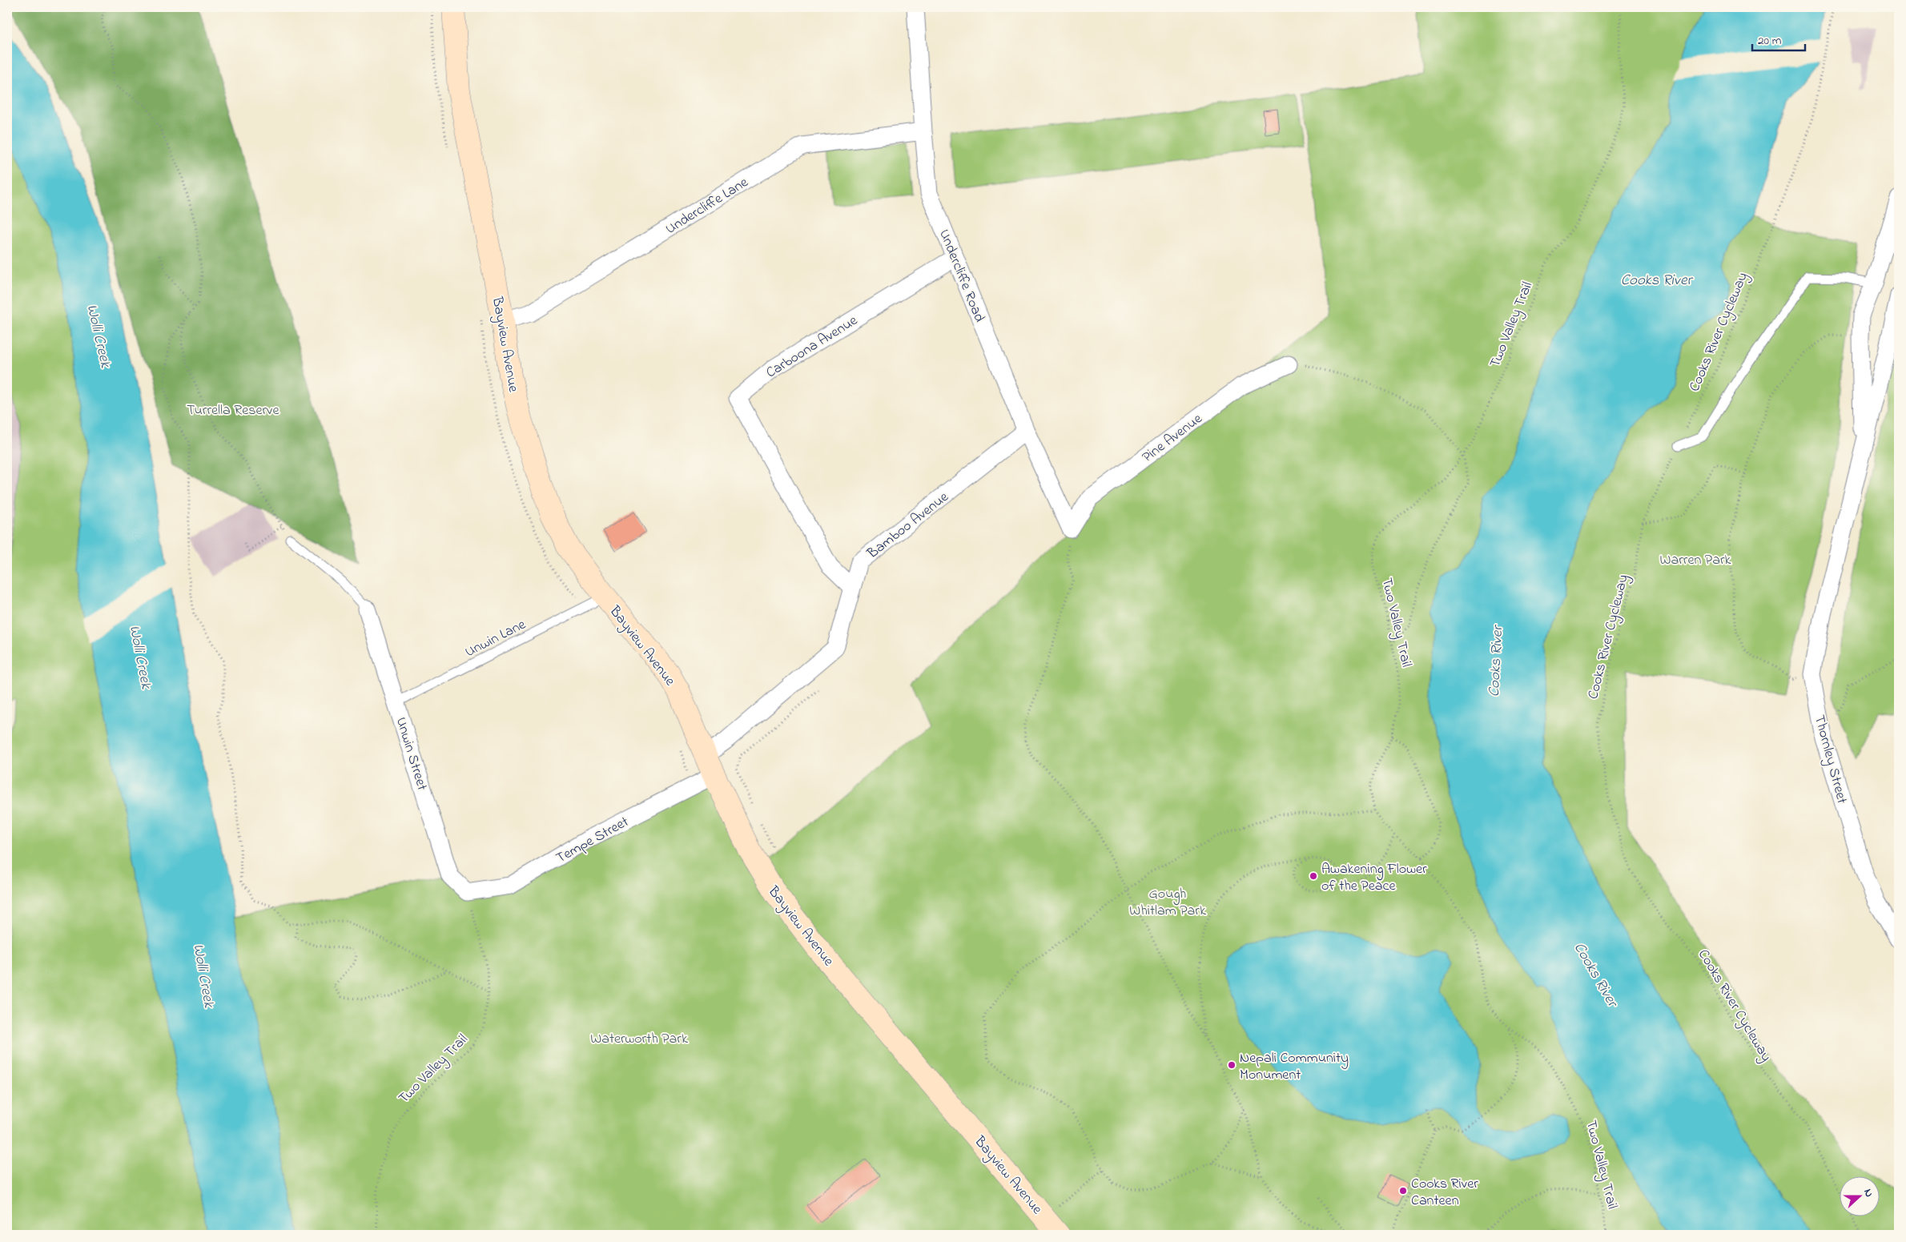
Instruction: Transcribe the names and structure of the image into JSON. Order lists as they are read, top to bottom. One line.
{"streets":{"main road":["Bayview Avenue"],"street":["Undercliffe Lane","Undercliffe Road","Carboona Avenue","Pine Avenue","Bamboo Avenue","Unwin Street","Thornley Street","Tempe Street"],"lane":["Unwin Lane"],"path":["Two Valley Trail","Cooks River Cycleway"]},"crossings":[["Undercliffe Lane","Undercliffe Road"],["Undercliffe Lane","Bayview Avenue"],["Undercliffe Road","Carboona Avenue"],["Undercliffe Road","Pine Avenue"],["Undercliffe Road","Bamboo Avenue"],["Two Valley Trail","Unwin Street"],["Two Valley Trail","Tempe Street"],["Bayview Avenue","Bamboo Avenue"],["Bayview Avenue","Unwin Lane"],["Bayview Avenue","Tempe Street"],["Carboona Avenue","Bamboo Avenue"],["Unwin Lane","Unwin Street"],["Unwin Street","Tempe Street"]],"water":["Cooks River","Wolli Creek"],"parks":["Turrella Reserve","Warren Park","Gough Whitlam Park","Waterworth Park"],"places":["Awakening Flower of the Peace","Nepali Community Monument","Cooks River Canteen"],"scale_bar":"20 m","north":"right"}
